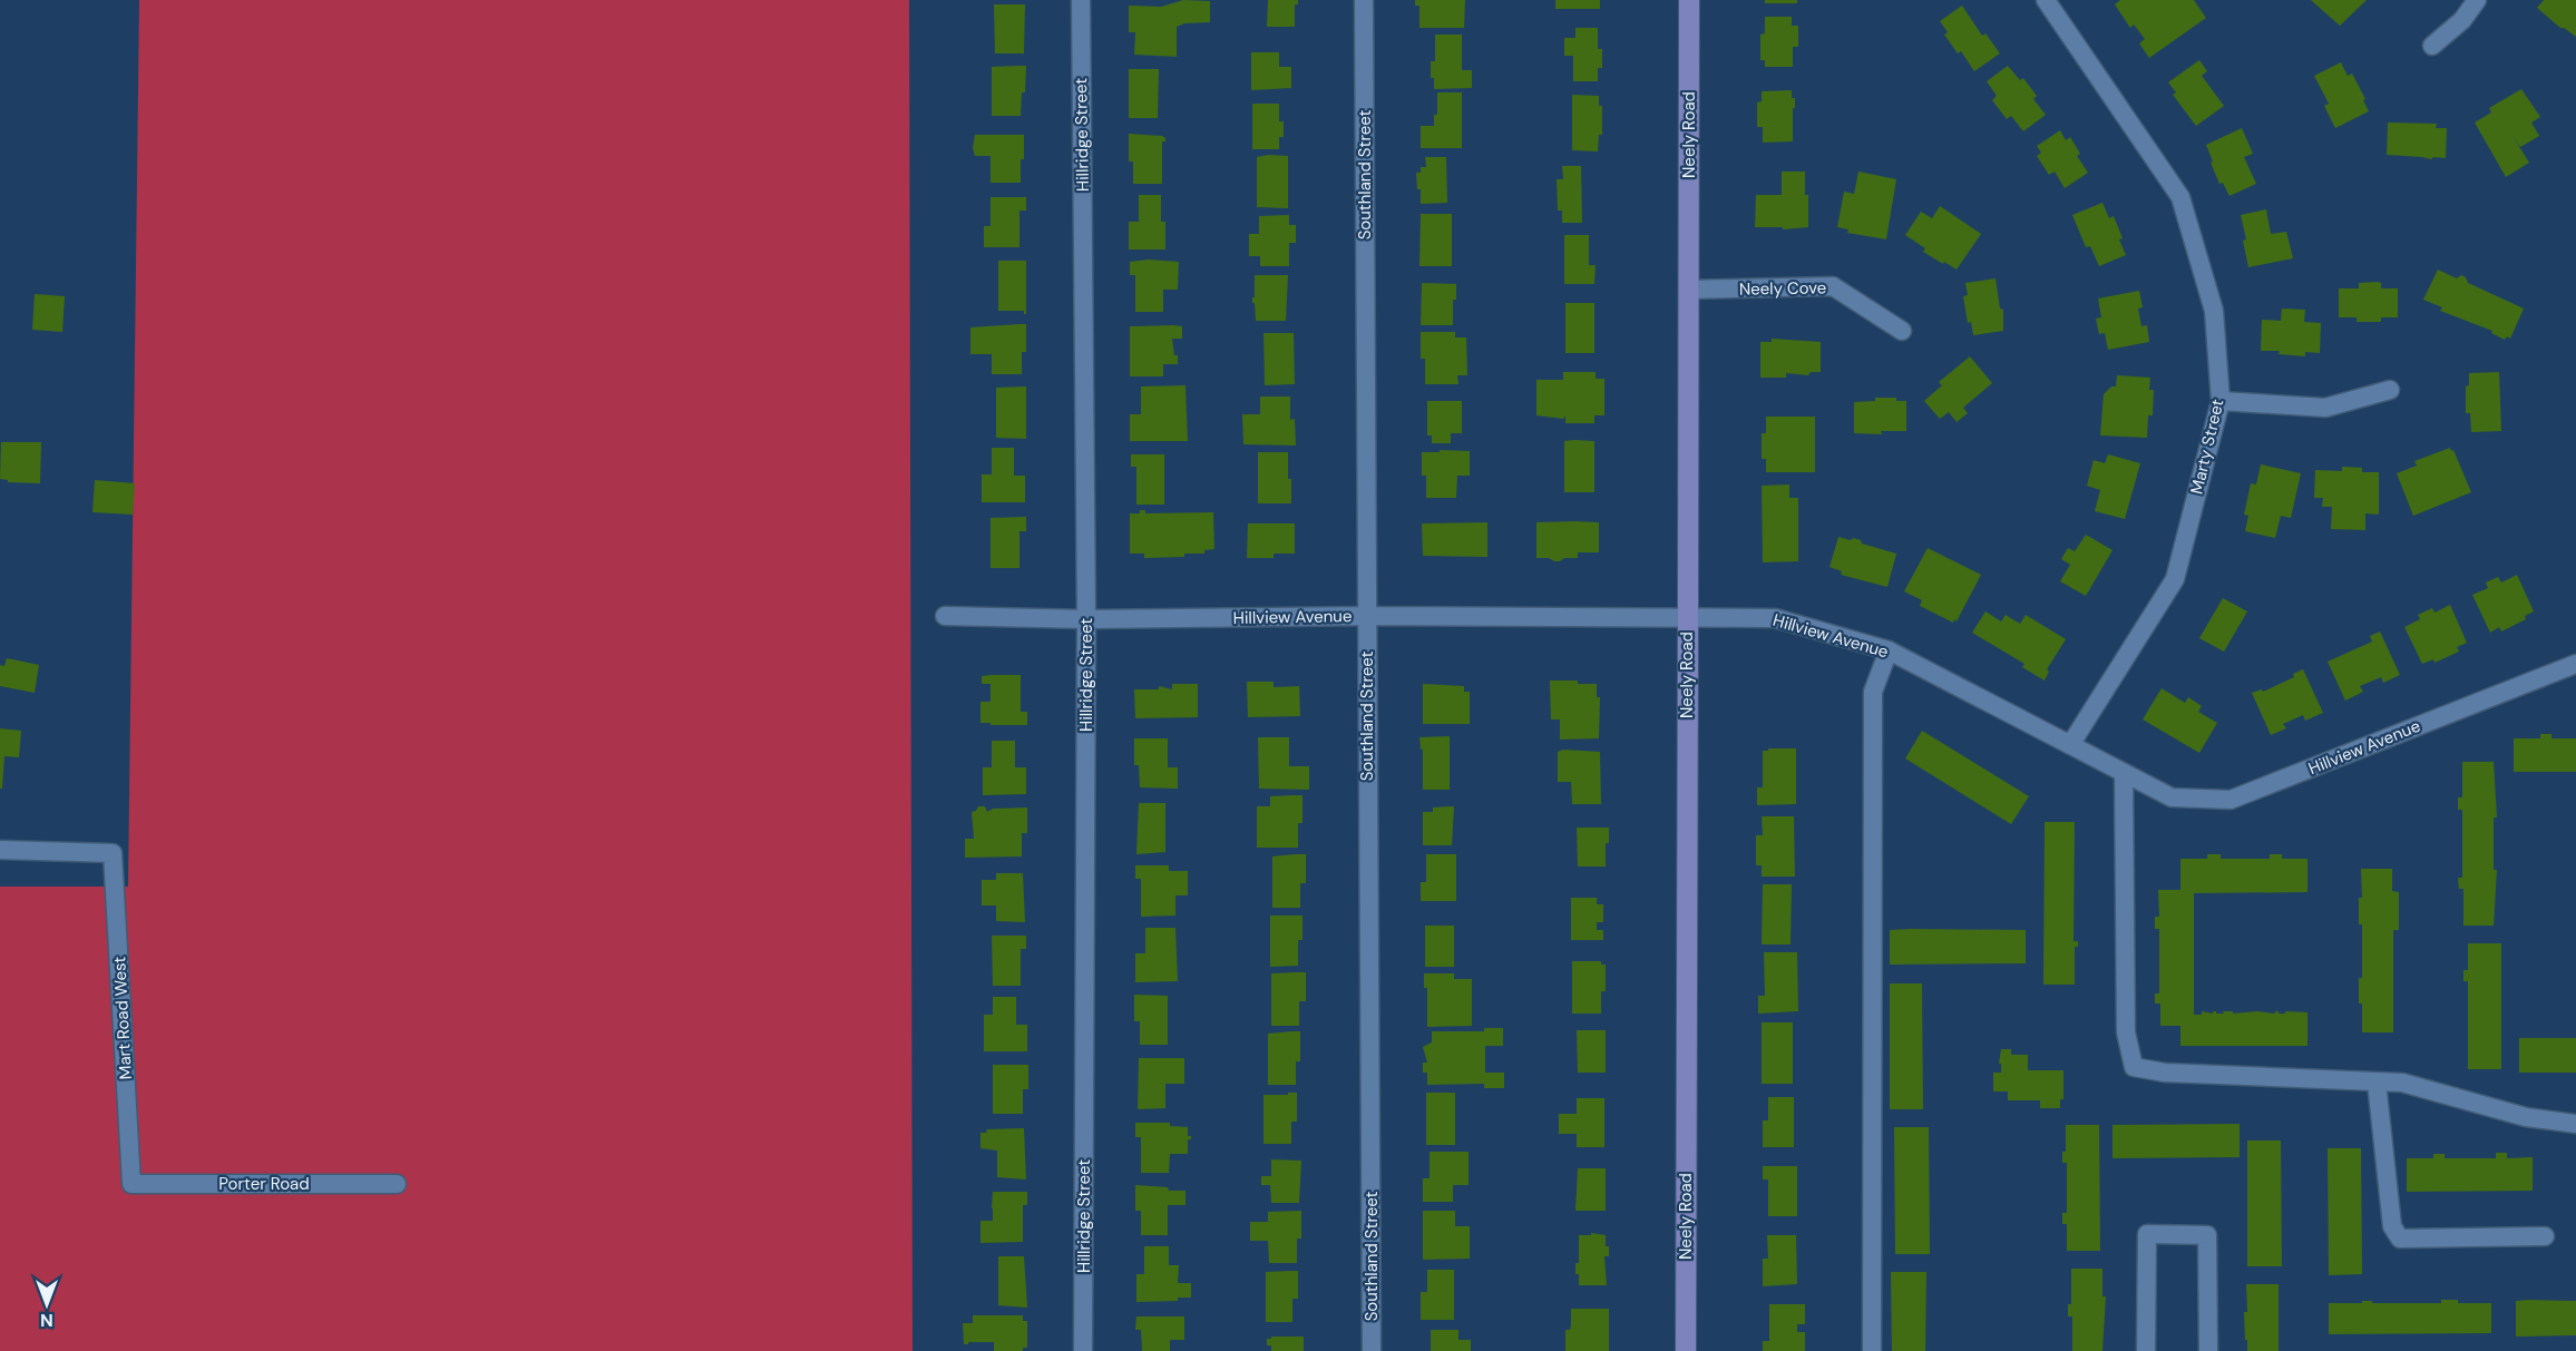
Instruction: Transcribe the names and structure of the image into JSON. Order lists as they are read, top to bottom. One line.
{"streets":{"street":["Hillridge Street","Neely Road","Southland Street","Neely Cove","Marty Street","Hillview Avenue","Mart Road West","Porter Road"]},"crossings":[["Hillridge Street","Hillview Avenue"],["Neely Road","Neely Cove"],["Neely Road","Hillview Avenue"],["Southland Street","Hillview Avenue"],["Marty Street","Hillview Avenue"],["Mart Road West","Porter Road"]],"north":"bottom"}
